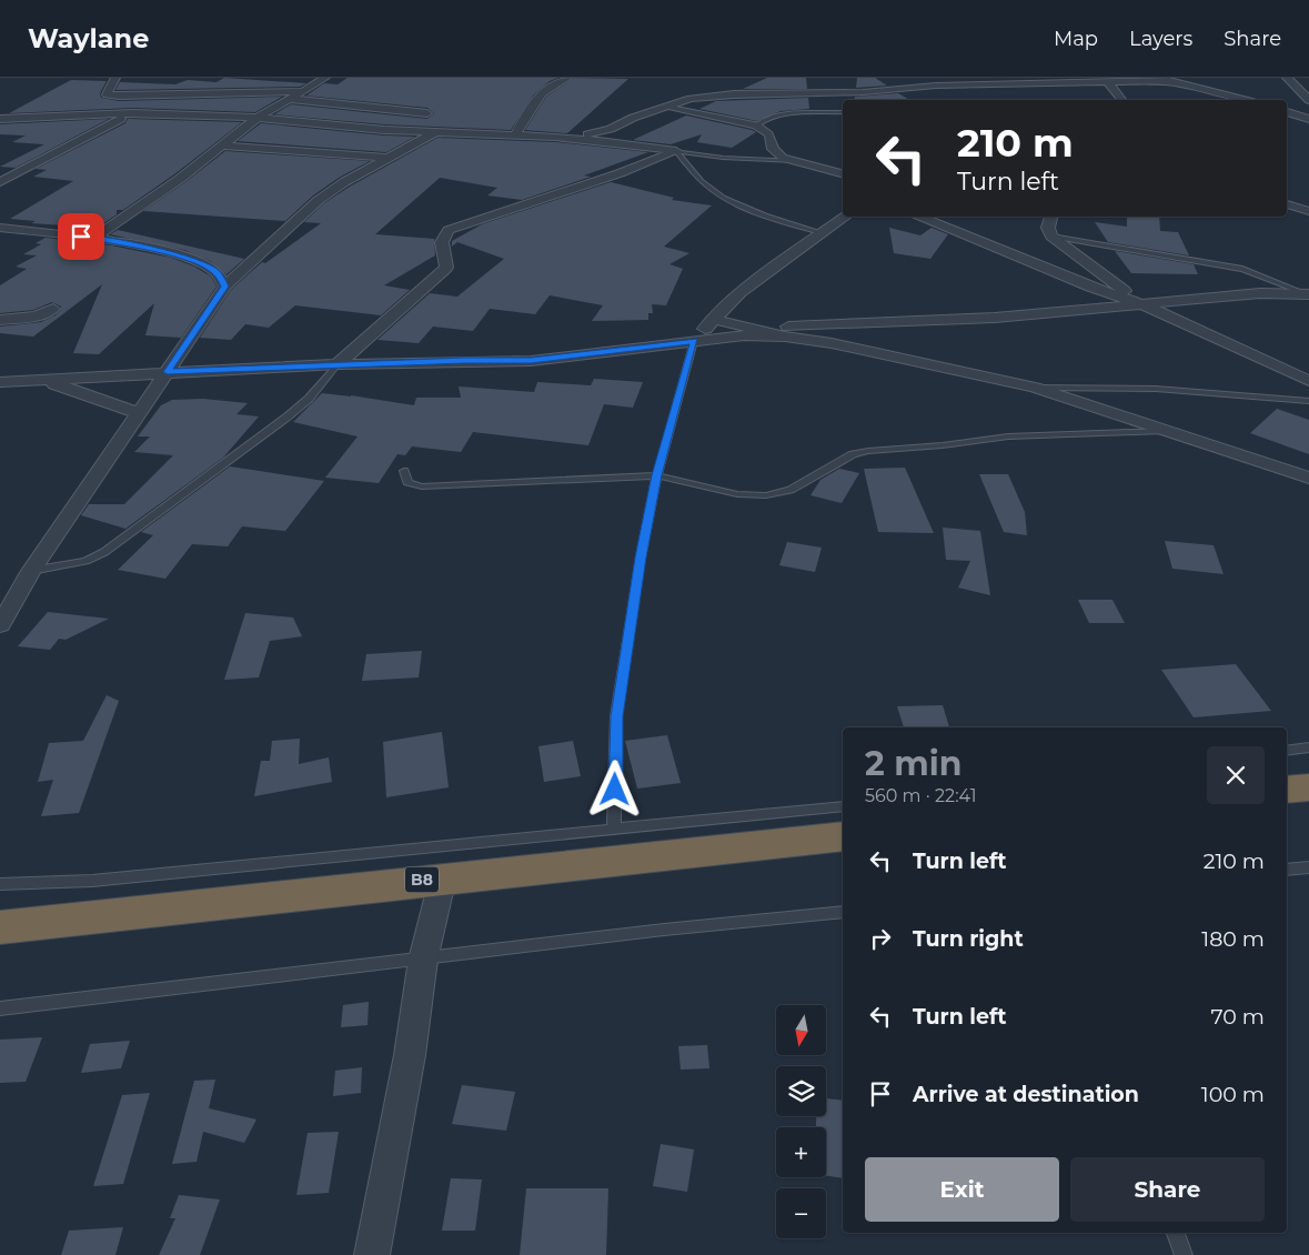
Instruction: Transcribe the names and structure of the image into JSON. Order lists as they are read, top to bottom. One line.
{"streets":{"highway":["B8"]},"north":"bottom","page":{"header":"Waylane","nav":["Map","Layers","Share"],"turn":["210 m","Turn left"],"heading":["2 min","560 m · 22:41"],"list":[{"name":"Turn left","value":"210 m"},{"name":"Turn right","value":"180 m"},{"name":"Turn left","value":"70 m"},{"name":"Arrive at destination","value":"100 m"}],"map_buttons":["+","−"],"buttons":["Exit","Share"]}}
